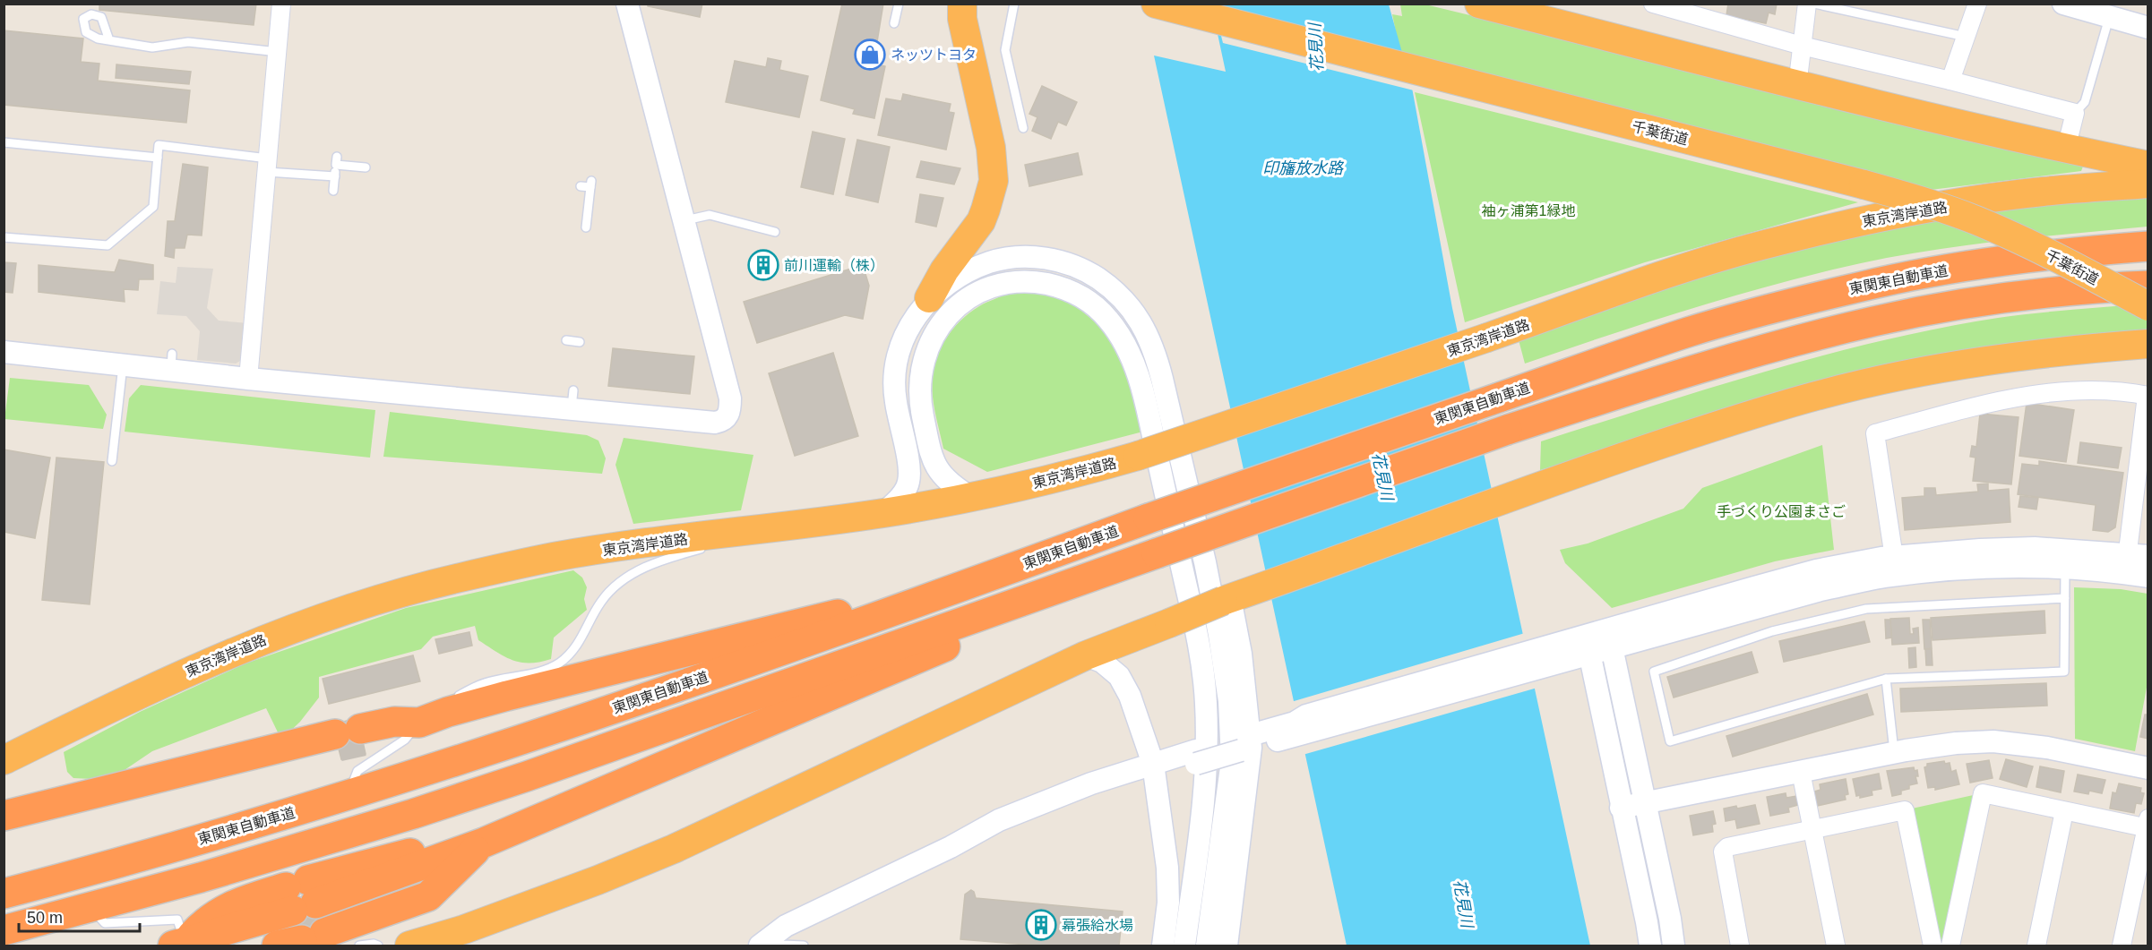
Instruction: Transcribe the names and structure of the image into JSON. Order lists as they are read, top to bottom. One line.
{"streets":{"highway":["千葉街道","東京湾岸道路","東関東自動車道"]},"water":["花見川","印旛放水路"],"parks":["袖ヶ浦第1緑地","手づくり公園まさご"],"places":{"shop":["ネッツトヨタ"],"building":["前川運輸（株）","幕張給水場"]},"scale_bar":"50 m"}
